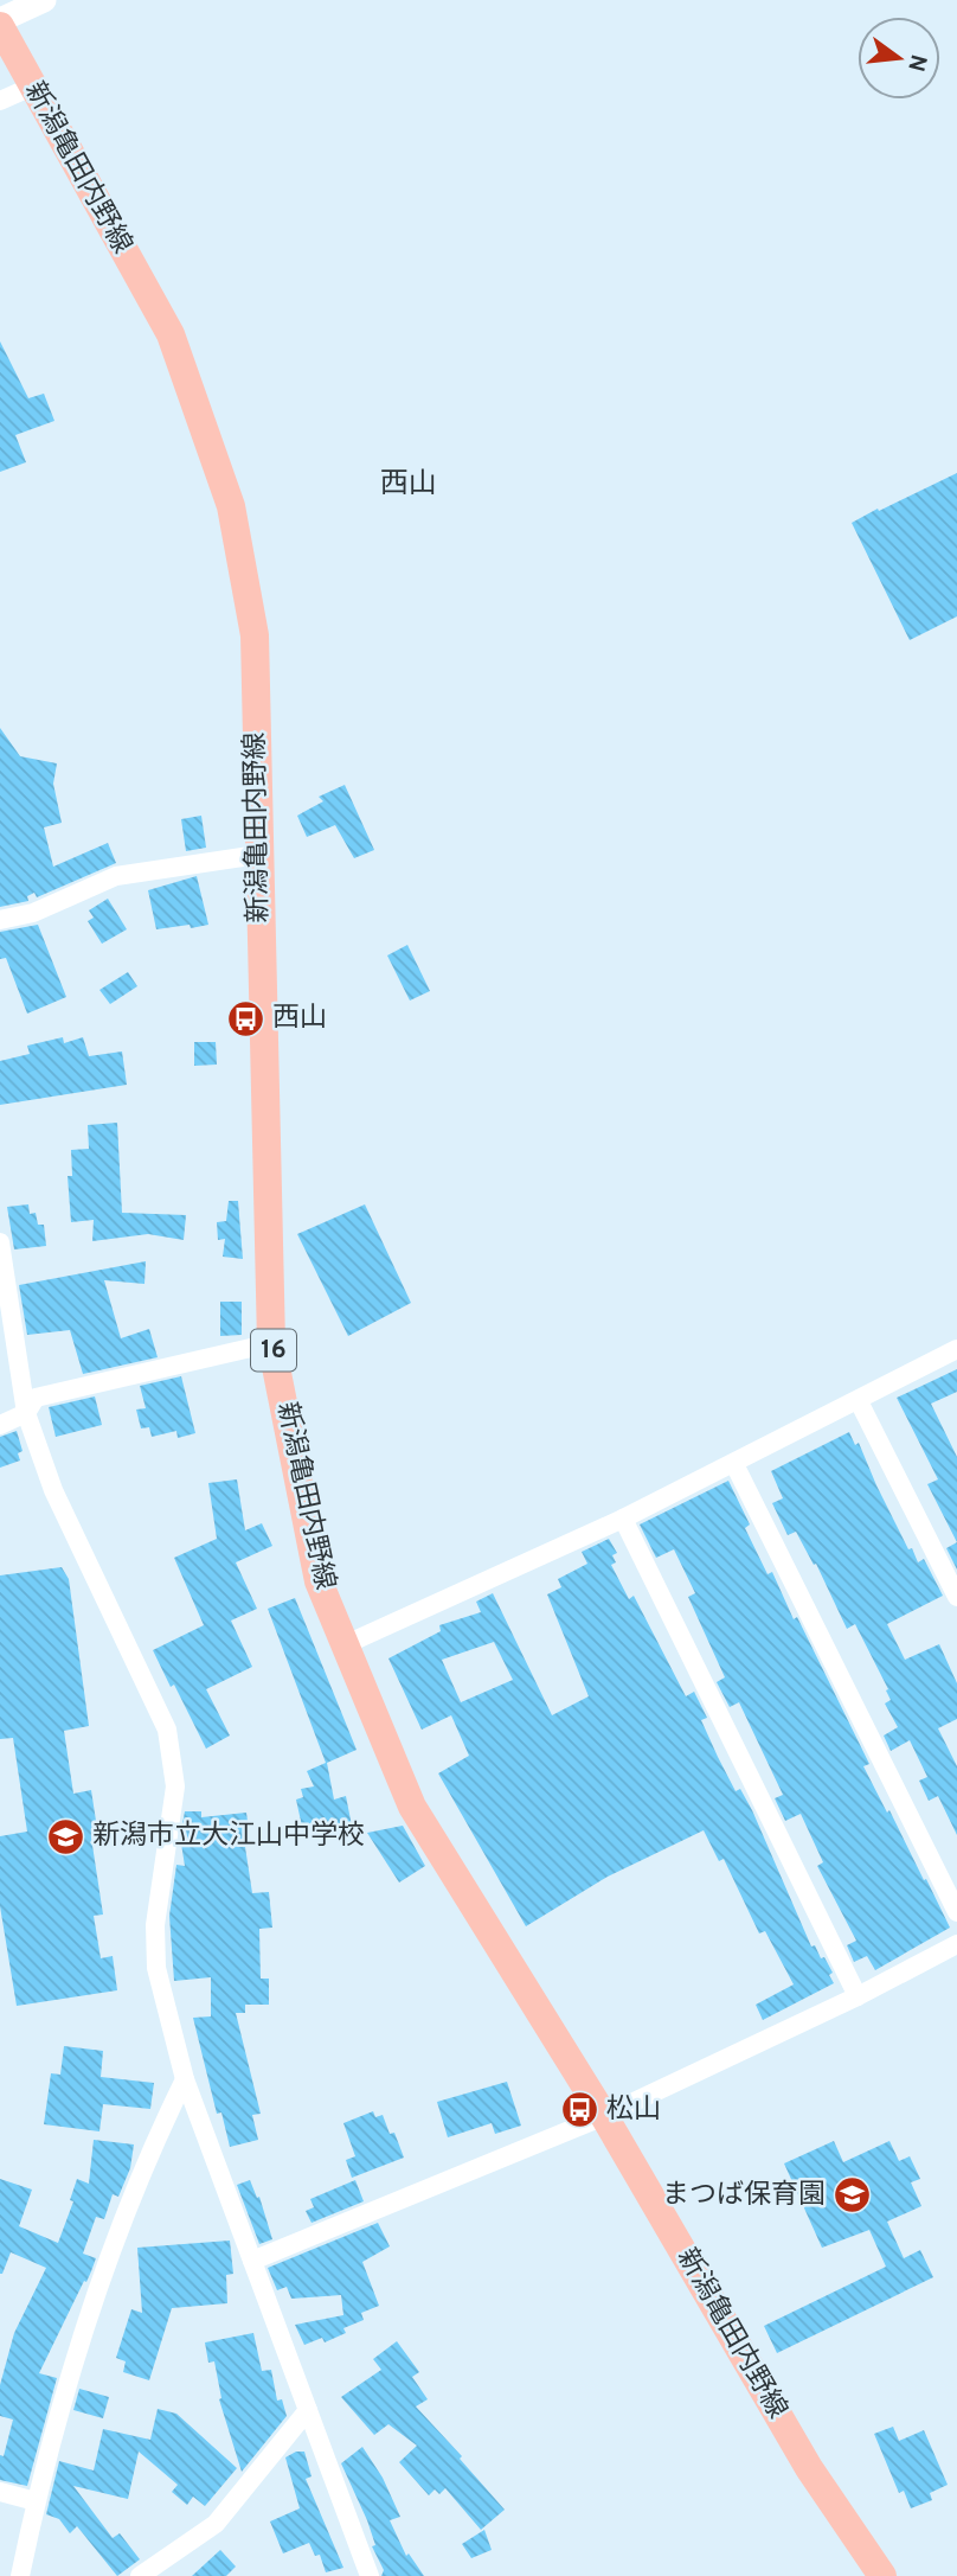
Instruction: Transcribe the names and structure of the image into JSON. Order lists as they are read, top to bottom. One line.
{"streets":{"main road":["新潟亀田内野線","16"]},"districts":["西山"],"places":{"bus stop":["西山","松山"],"school or university":["新潟市立大江山中学校","まつば保育園"]},"north":"right"}
